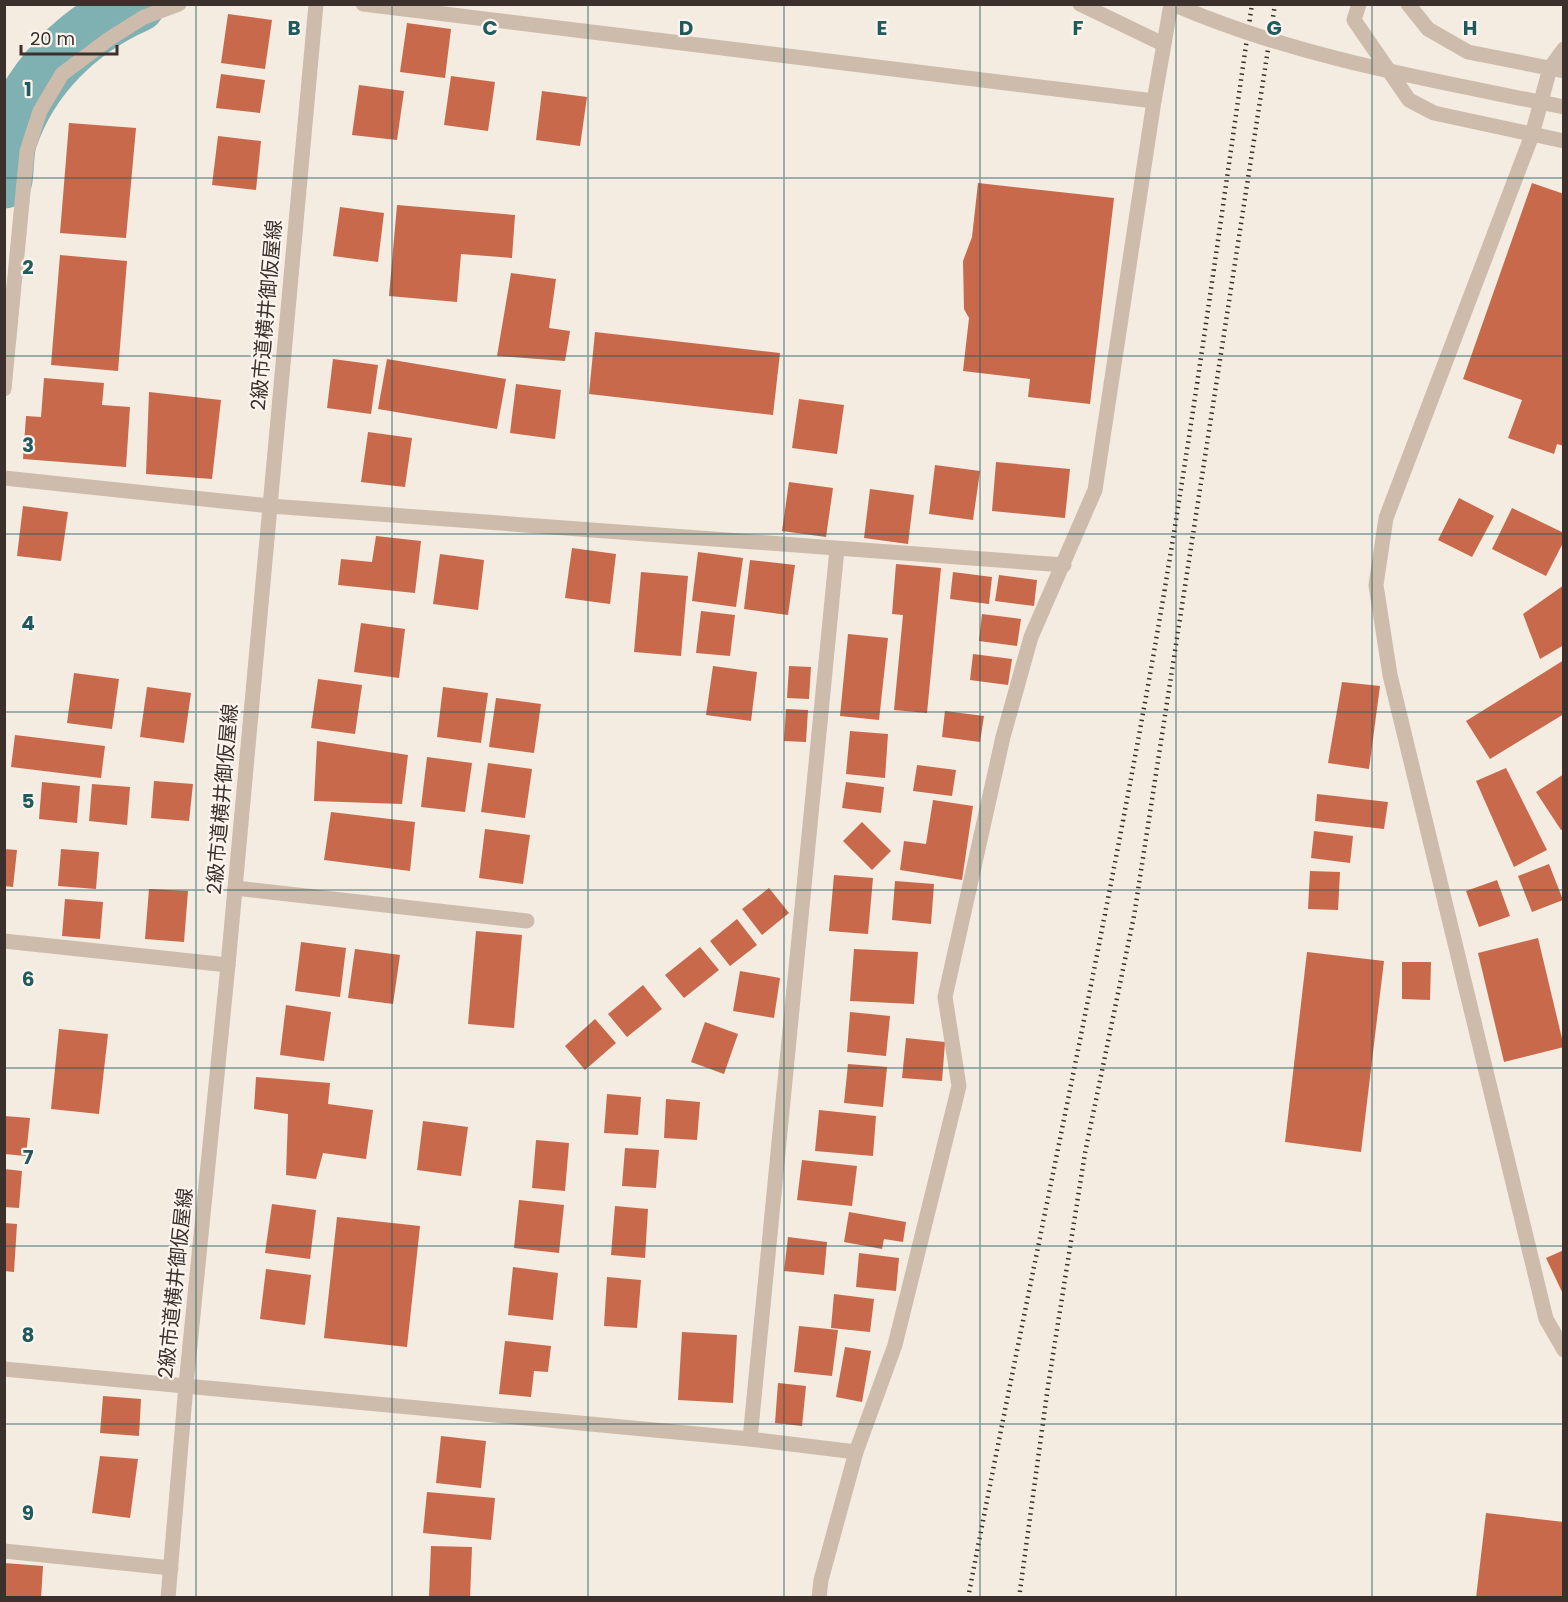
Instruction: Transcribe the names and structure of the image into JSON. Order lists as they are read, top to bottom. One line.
{"streets":{"street":["2級市道横井御仮屋線"]},"scale_bar":"20 m","grid":{"columns":["B","C","D","E","F","G","H"],"rows":["1","2","3","4","5","6","7","8","9"]}}
